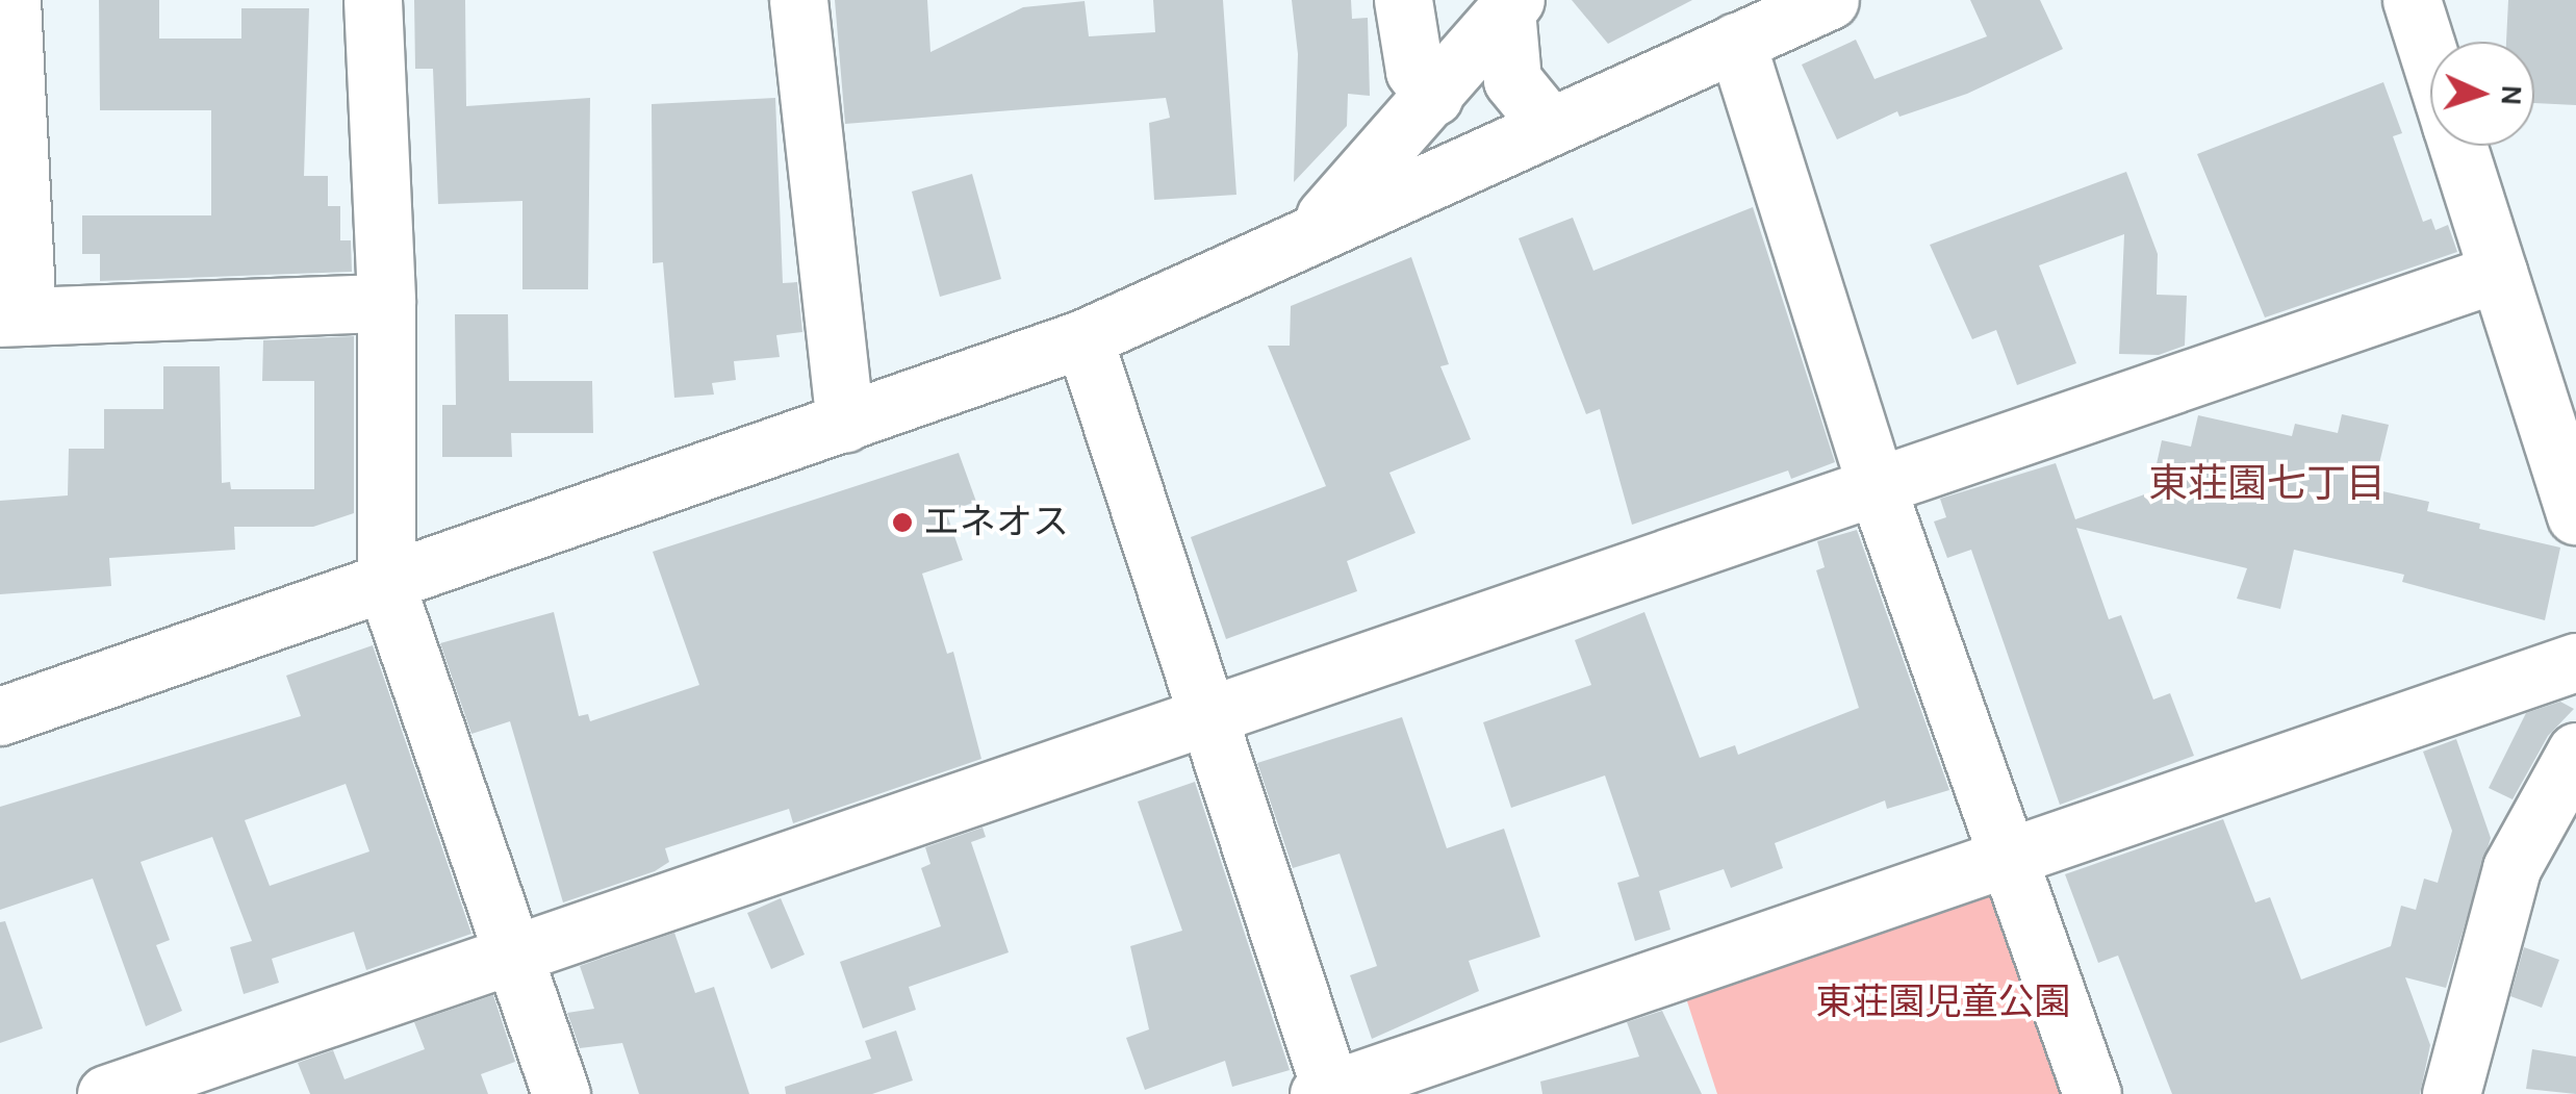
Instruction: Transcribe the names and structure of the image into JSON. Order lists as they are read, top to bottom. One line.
{"districts":["東荘園七丁目"],"parks":["東荘園児童公園"],"places":["エネオス"],"north":"right"}
